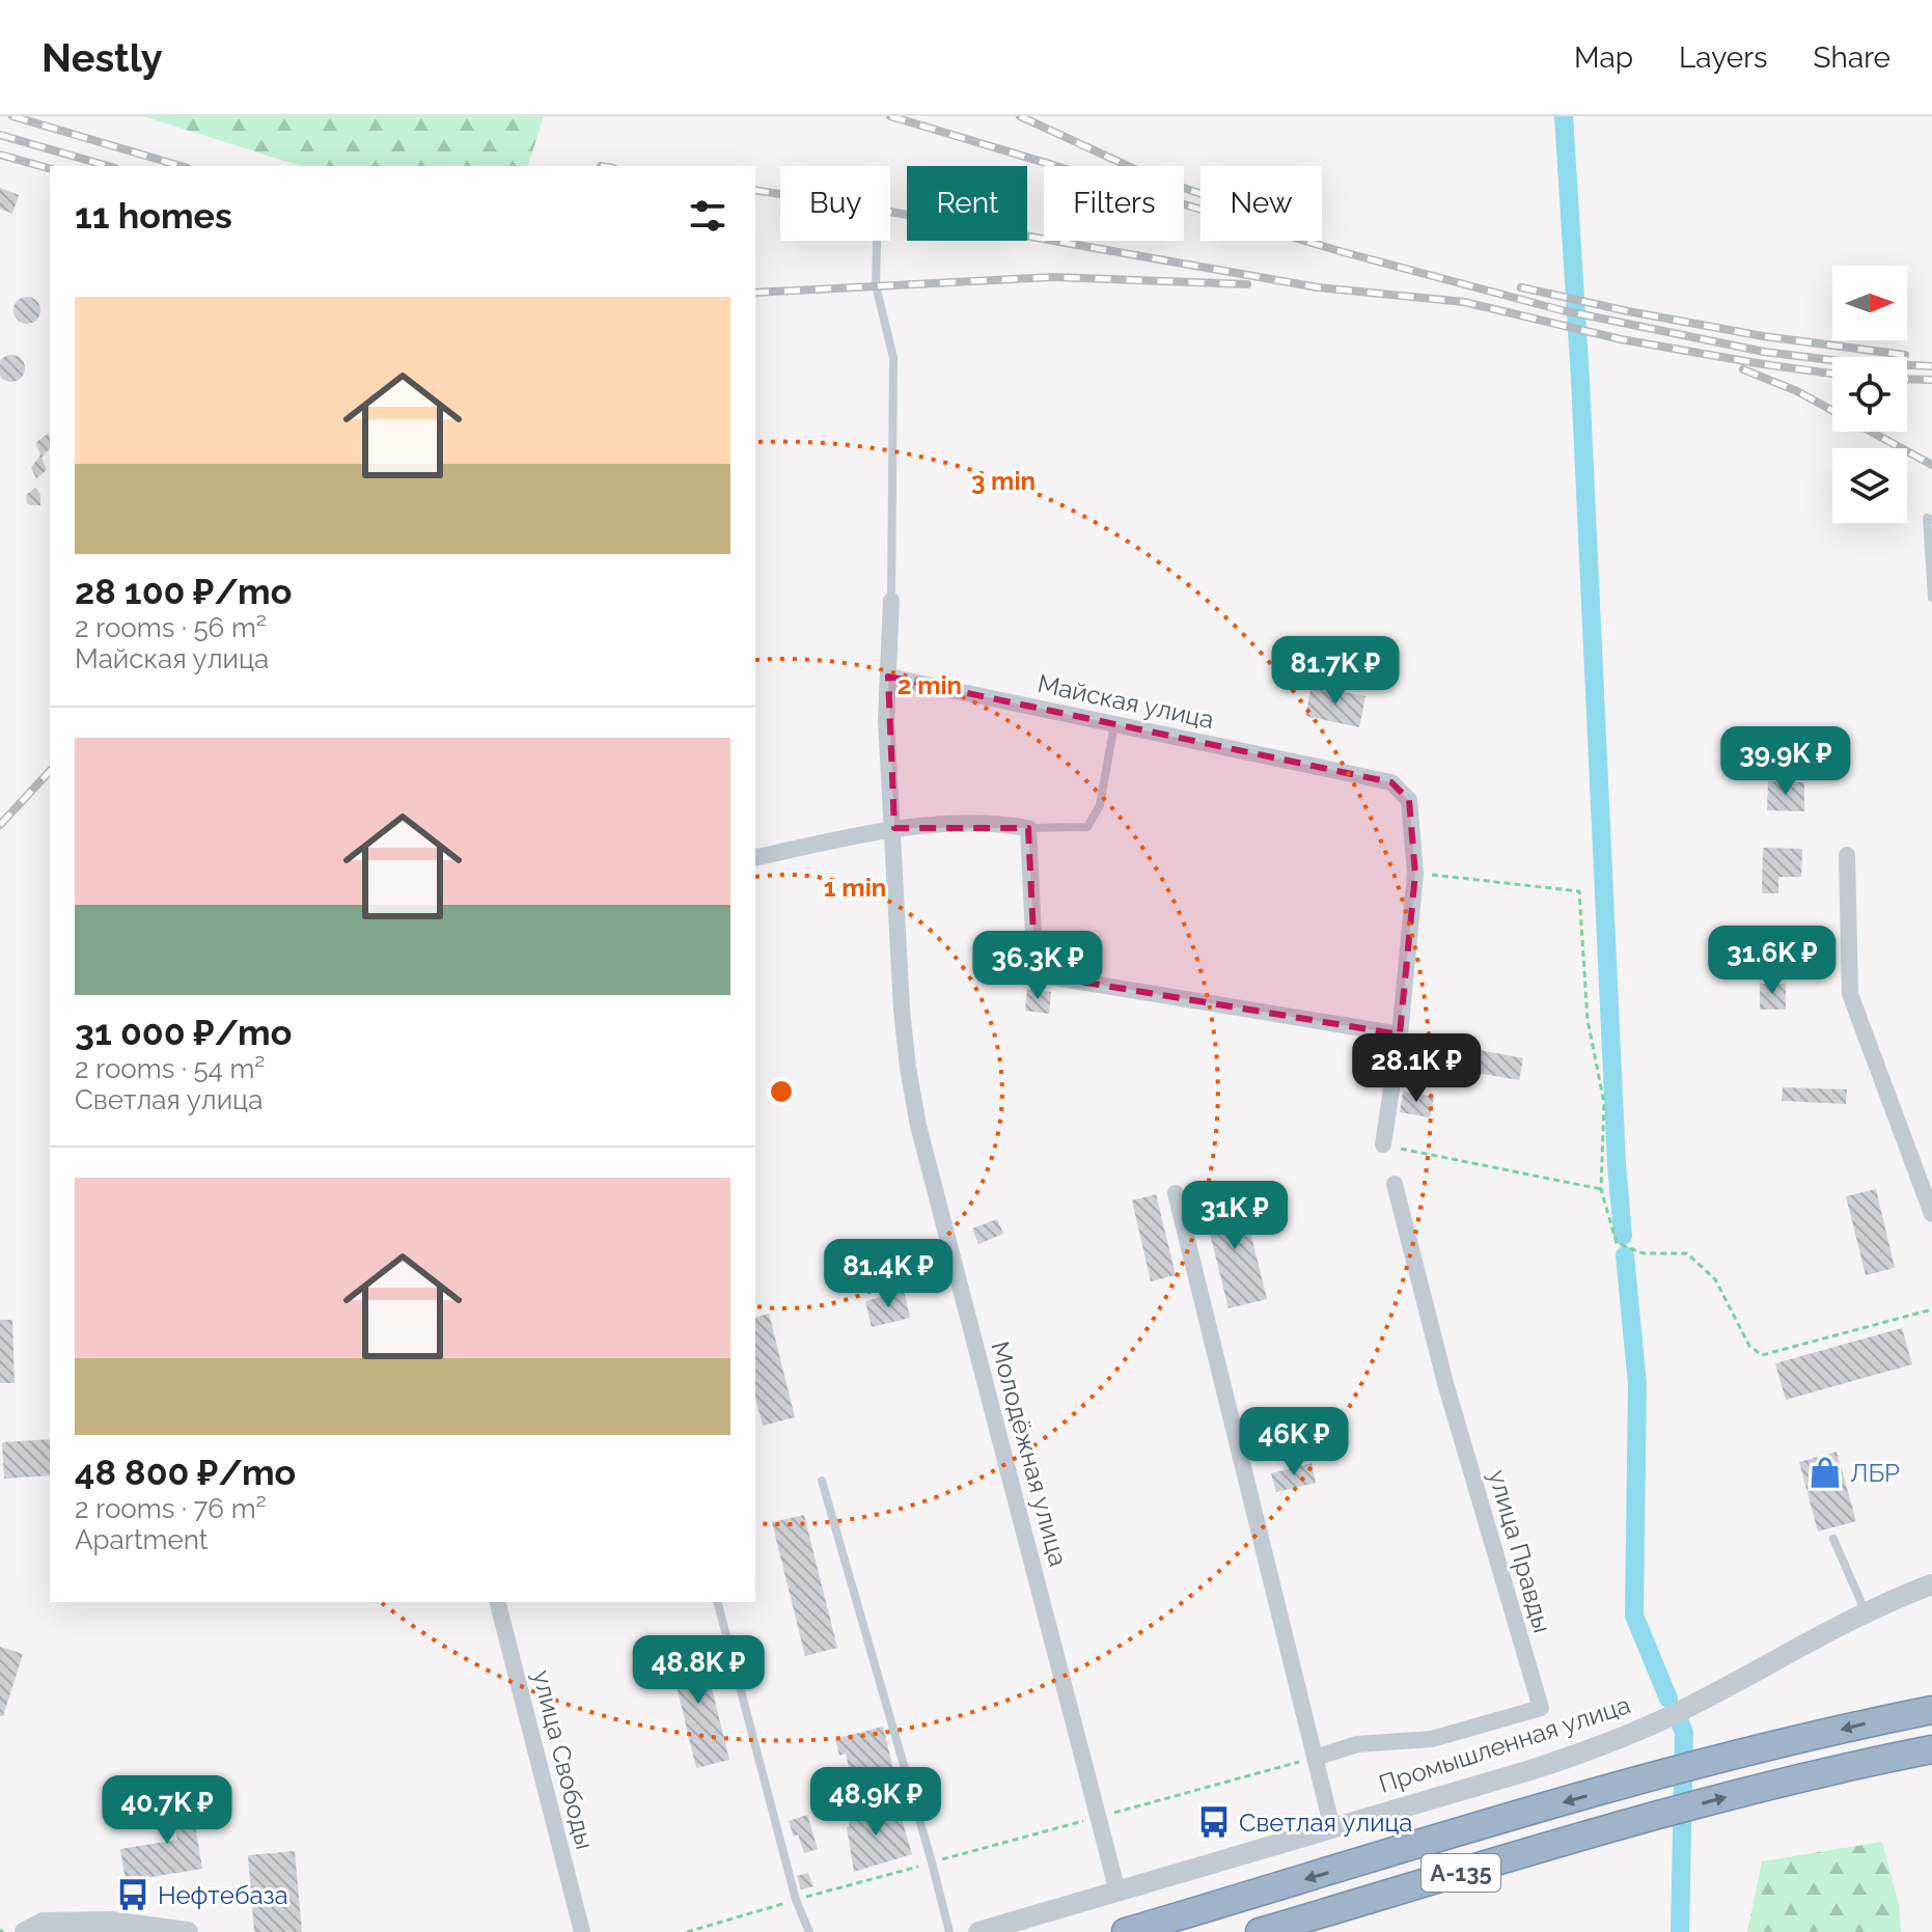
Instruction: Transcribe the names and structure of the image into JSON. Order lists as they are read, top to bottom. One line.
{"streets":{"highway":["А-135"],"street":["Майская улица","Молодёжная улица","улица Правды","Промышленная улица","улица Свободы"]},"crossings":[["Майская улица","Молодёжная улица"],["Молодёжная улица","Промышленная улица"]],"places":{"shop":["ЛБР"],"bus stop":["Светлая улица","Нефтебаза"]},"north":"right","page":{"header":"Nestly","nav":["Map","Layers","Share"],"chip":["Buy","Rent","Filters","New"],"heading":"11 homes","list":[{"name":"28 100 ₽/mo","note":"2 rooms · 56 m² · Майская улица"},{"name":"31 000 ₽/mo","note":"2 rooms · 54 m² · Светлая улица"},{"name":"48 800 ₽/mo","note":"2 rooms · 76 m² · Apartment"}],"price":["81.7K ₽","39.9K ₽","31.6K ₽","36.3K ₽","28.1K ₽","31K ₽","81.4K ₽","46K ₽","48.8K ₽","48.9K ₽","40.7K ₽"]},"rings":["3 min","2 min","1 min"]}
